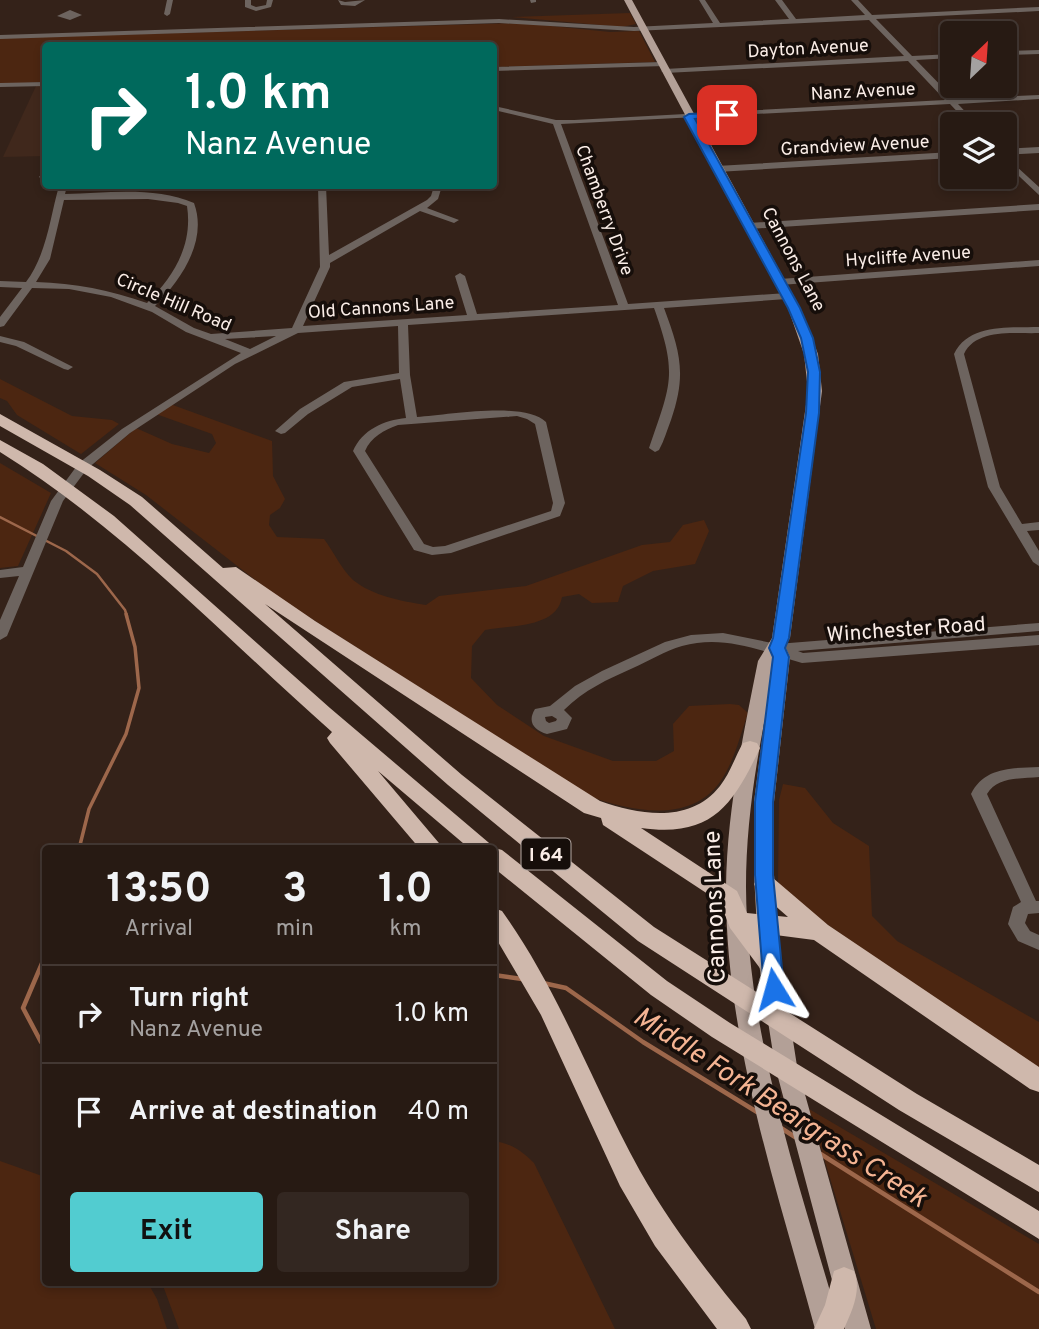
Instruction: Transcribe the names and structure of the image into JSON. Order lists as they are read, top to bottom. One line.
{"streets":{"highway":["I 64"],"main road":["Cannons Lane"],"street":["Dayton Avenue","Nanz Avenue","Grandview Avenue","Chamberry Drive","Hycliffe Avenue","Circle Hill Road","Old Cannons Lane","Winchester Road"]},"crossings":[["Dayton Avenue","Cannons Lane"],["Nanz Avenue","Chamberry Drive"],["Nanz Avenue","Cannons Lane"],["Grandview Avenue","Cannons Lane"],["Chamberry Drive","Old Cannons Lane"],["Hycliffe Avenue","Cannons Lane"],["Cannons Lane","Old Cannons Lane"],["Cannons Lane","Winchester Road"],["Circle Hill Road","Old Cannons Lane"]],"water":["Middle Fork Beargrass Creek"],"north":"top right","page":{"turn":["1.0 km","Nanz Avenue"],"eta":["13:50","Arrival","3","min","1.0","km"],"list":[{"name":"Turn right","note":"Nanz Avenue","value":"1.0 km"},{"name":"Arrive at destination","value":"40 m"}],"buttons":["Exit","Share"]}}
